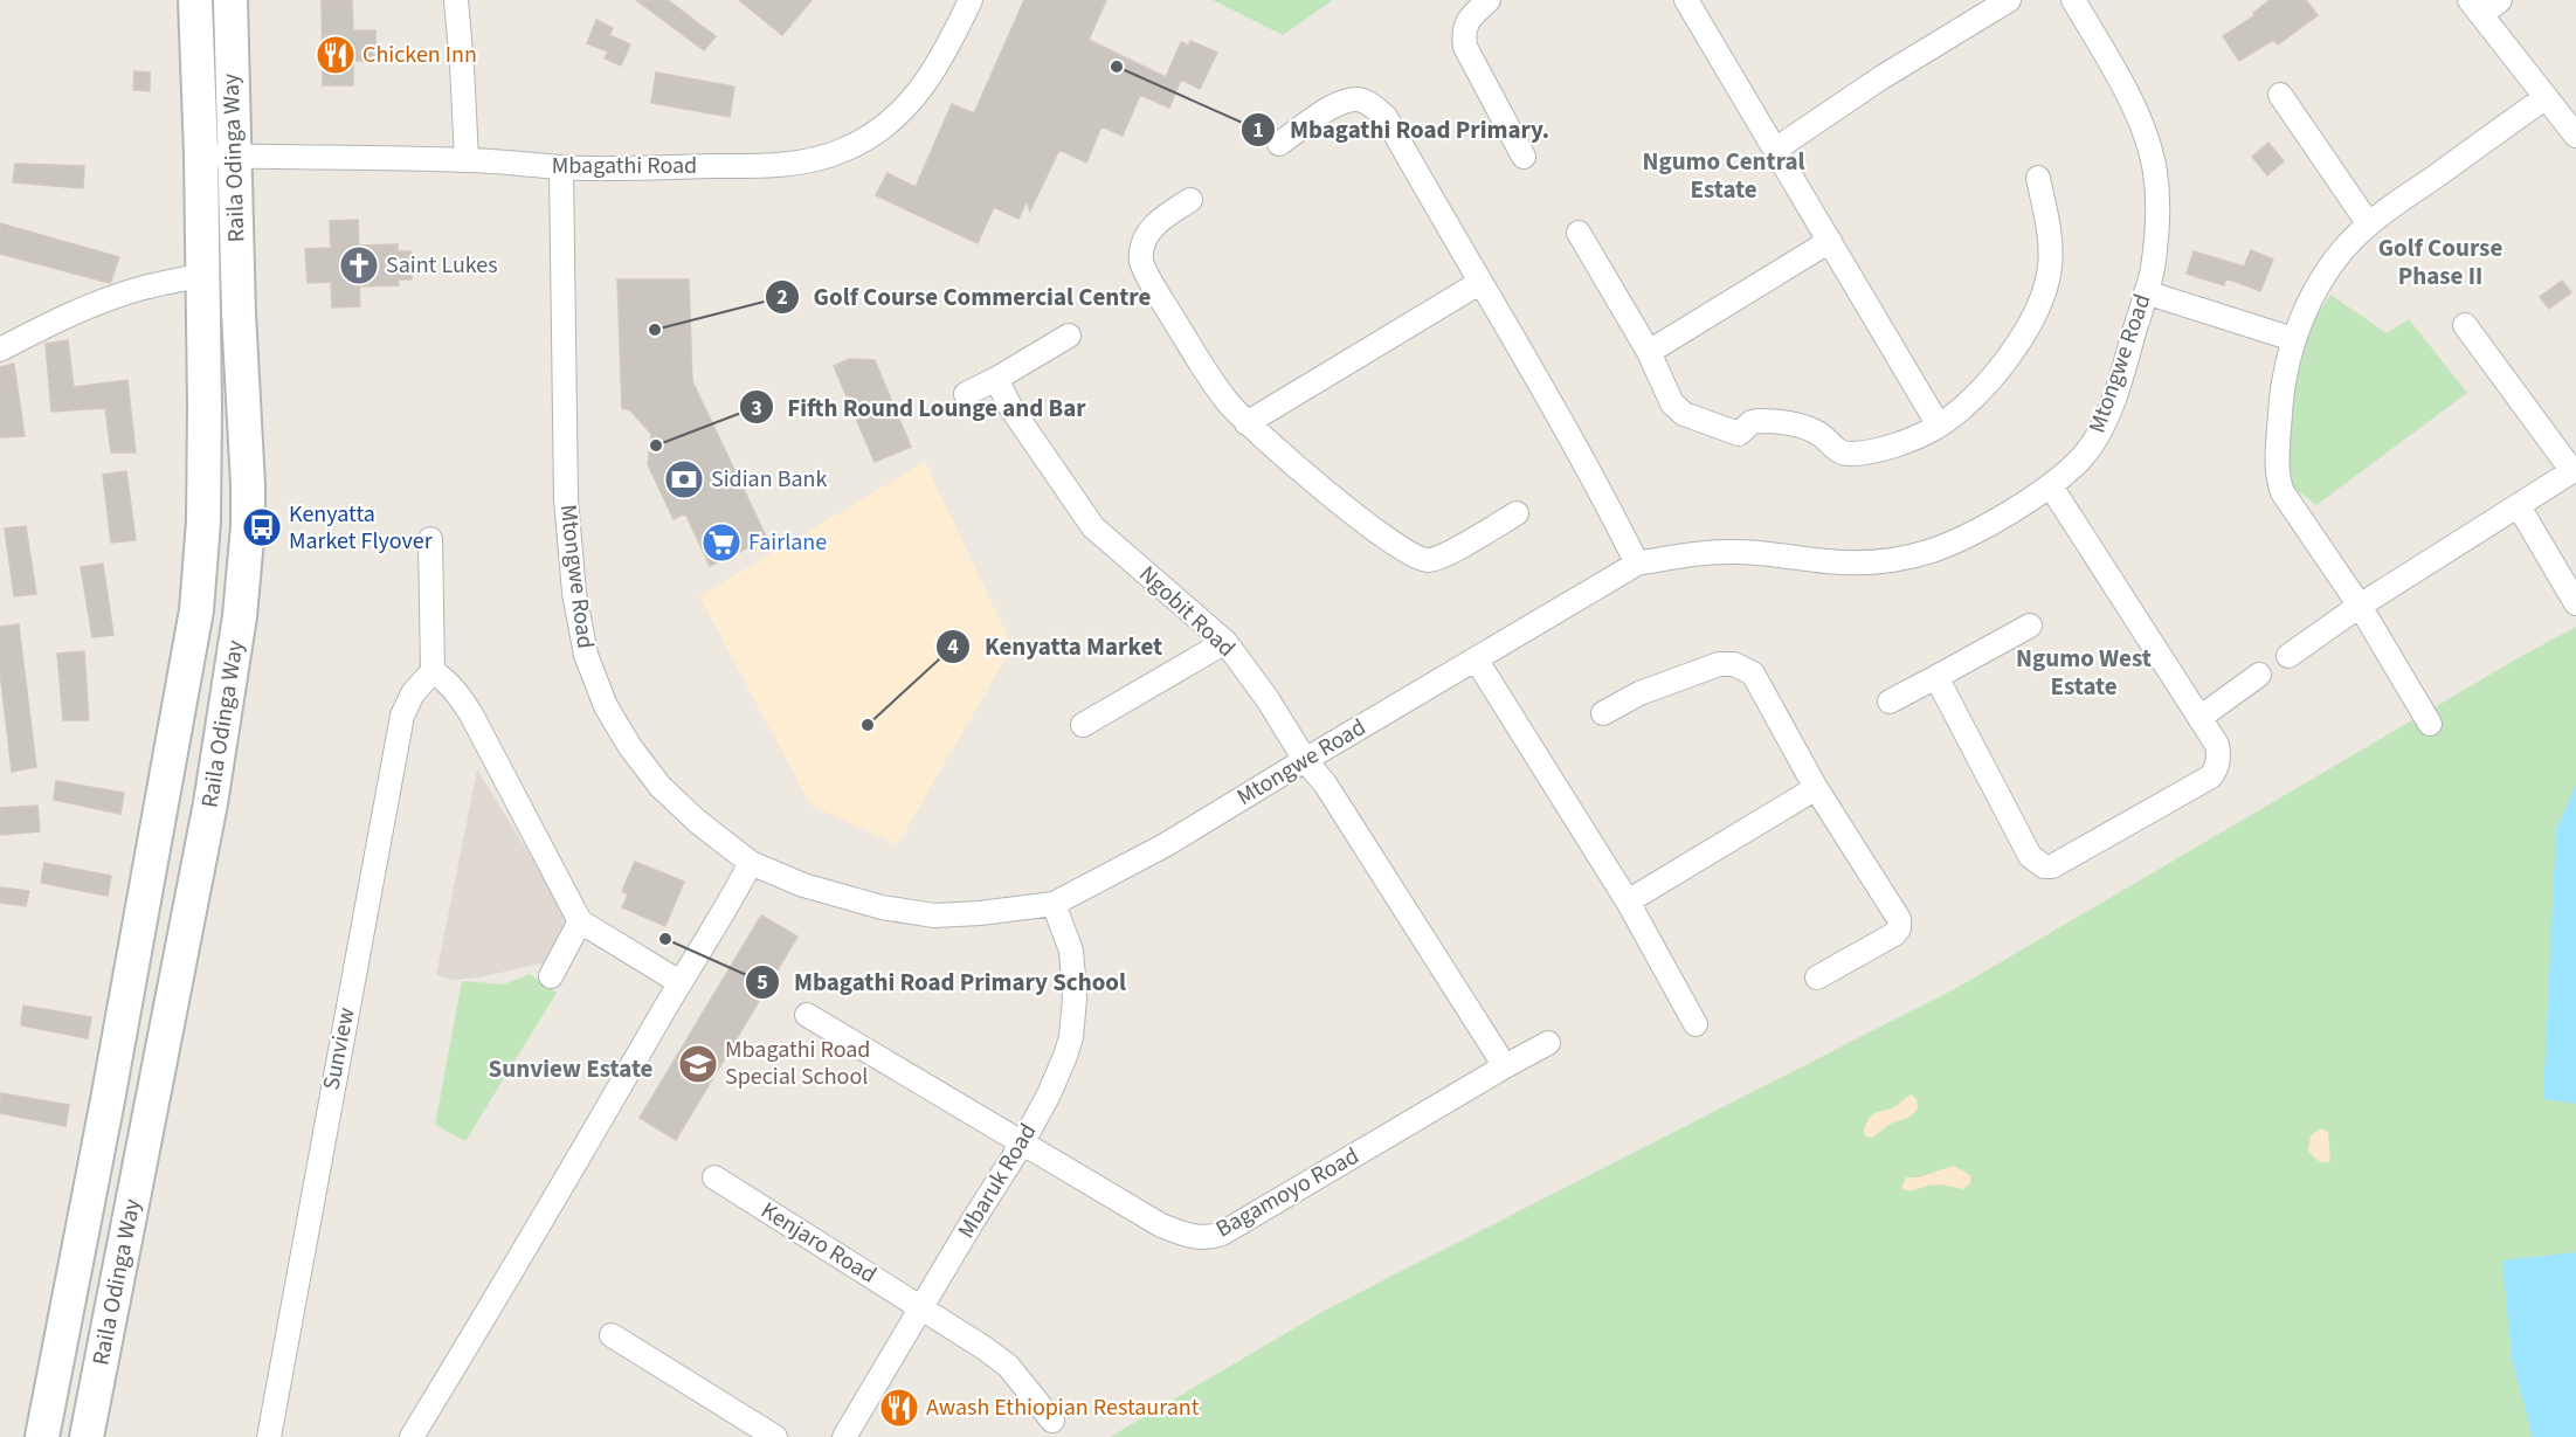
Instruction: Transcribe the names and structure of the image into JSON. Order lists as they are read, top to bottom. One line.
{"streets":{"main road":["Raila Odinga Way"],"street":["Mbagathi Road","Mtongwe Road","Ngobit Road","Sunview","Mbaruk Road","Bagamoyo Road","Kenjaro Road"]},"crossings":[["Raila Odinga Way","Mbagathi Road"],["Mbagathi Road","Mtongwe Road"],["Mtongwe Road","Ngobit Road"],["Mtongwe Road","Mbaruk Road"],["Ngobit Road","Bagamoyo Road"],["Mbaruk Road","Bagamoyo Road"],["Mbaruk Road","Kenjaro Road"]],"districts":["Ngumo Central Estate","Golf Course Phase II","Ngumo West Estate","Sunview Estate"],"places":{"restaurant":["Chicken Inn","Awash Ethiopian Restaurant"],"other":["Mbagathi Road Primary.","Golf Course Commercial Centre","Fifth Round Lounge and Bar","Kenyatta Market","Mbagathi Road Primary School"],"church":["Saint Lukes"],"bank":["Sidian Bank"],"bus stop":["Kenyatta Market Flyover"],"supermarket":["Fairlane"],"school or university":["Mbagathi Road Special School"]}}
